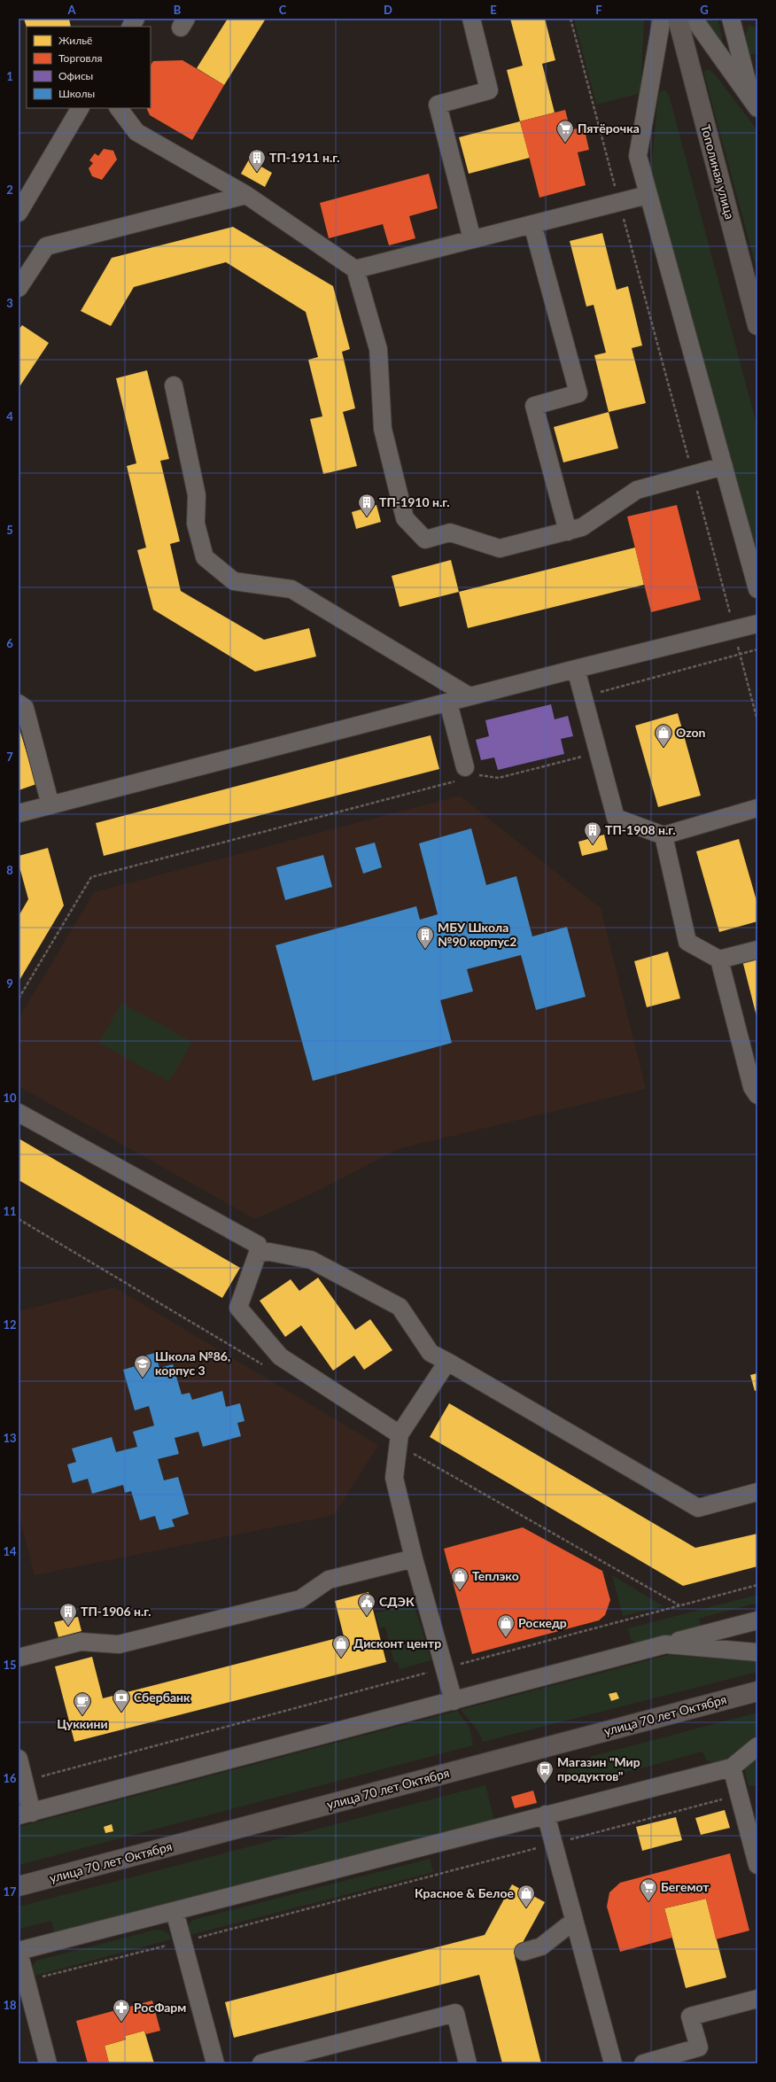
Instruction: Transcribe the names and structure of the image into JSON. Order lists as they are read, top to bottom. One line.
{"streets":{"main road":["Тополиная улица","улица 70 лет Октября"]},"places":{"supermarket":["Пятёрочка","Бегемот"],"building":["ТП-1911 н.г.","ТП-1910 н.г.","ТП-1908 н.г.","МБУ Школа №90 корпус2","ТП-1906 н.г."],"shop":["Ozon","Теплэко","Роскедр","Дисконт центр","Красное & Белое"],"school or university":["Школа №86, корпус 3"],"public building":["СДЭК"],"bank":["Сбербанк"],"cafe":["Цуккини"],"bus stop":["Магазин \"Мир продуктов\""],"pharmacy":["РосФарм"]},"legend":["Жильё","Торговля","Офисы","Школы"],"grid":{"columns":["A","B","C","D","E","F","G"],"rows":["1","2","3","4","5","6","7","8","9","10","11","12","13","14","15","16","17","18"]}}
